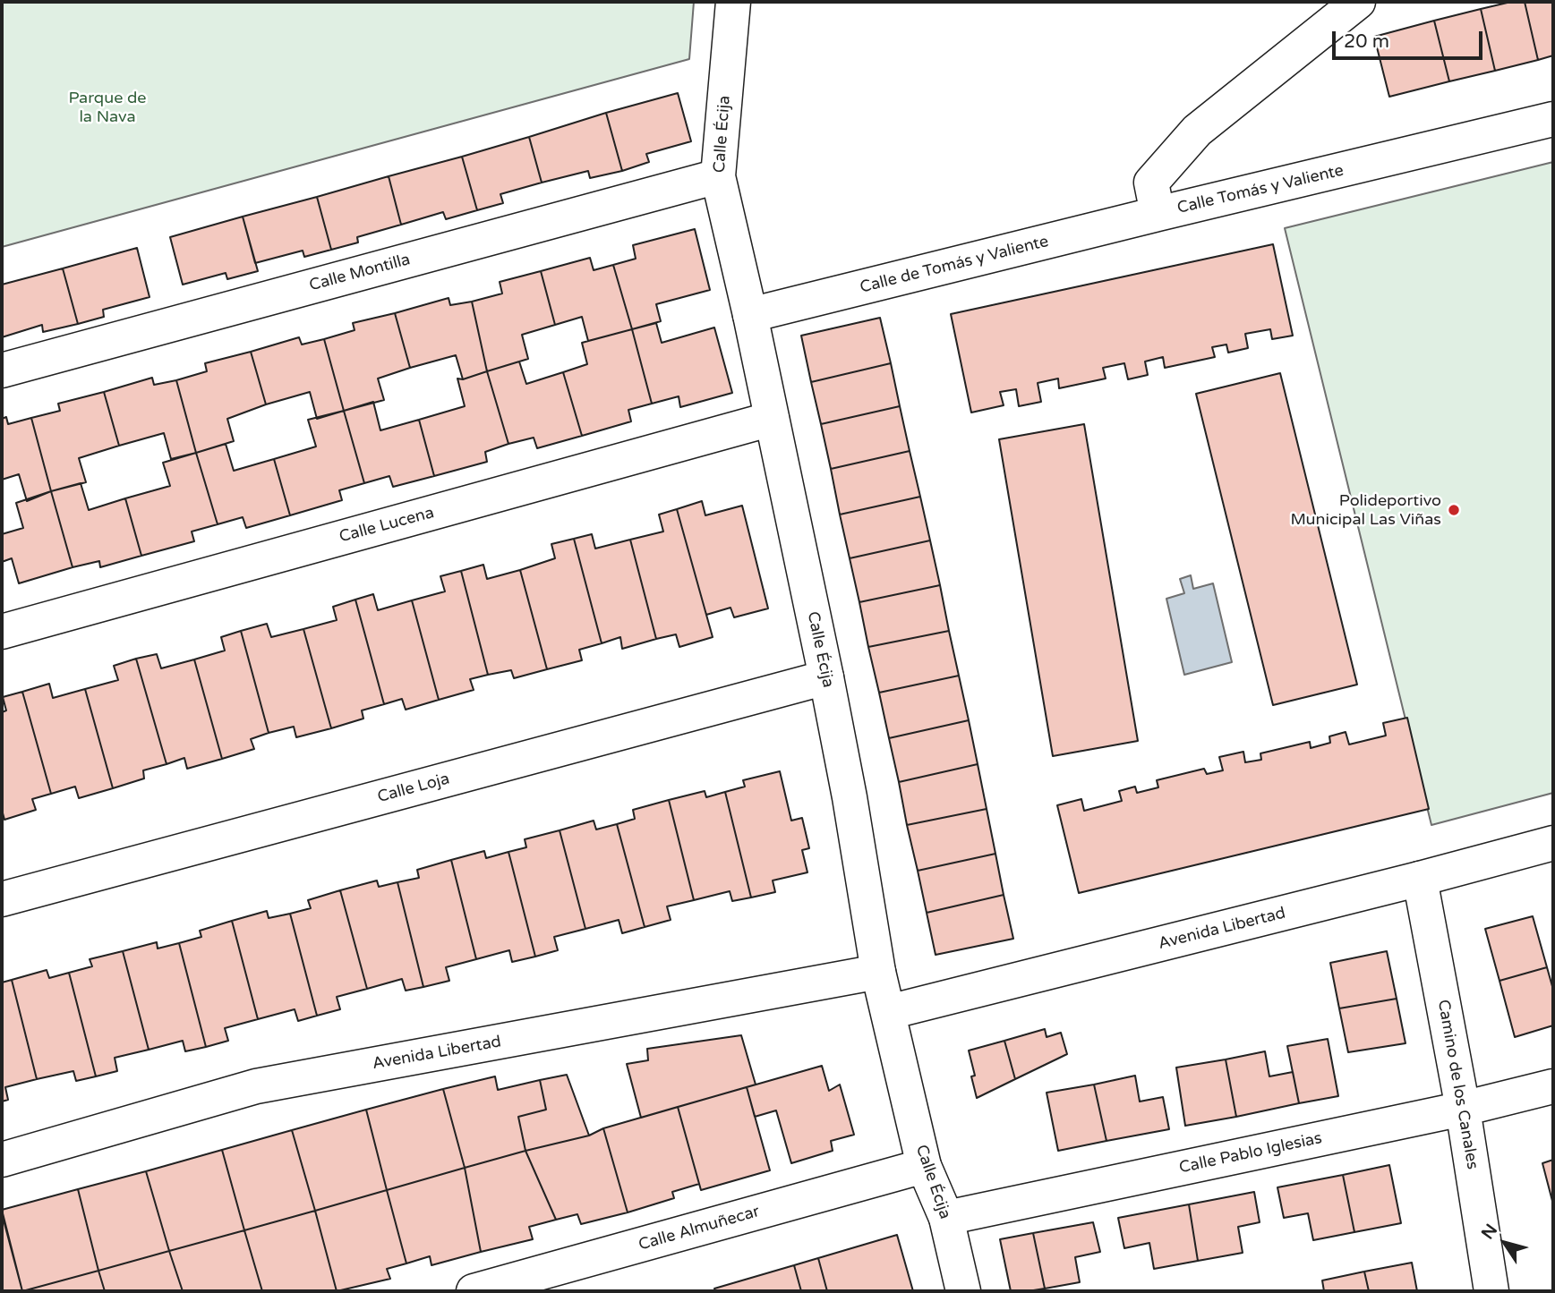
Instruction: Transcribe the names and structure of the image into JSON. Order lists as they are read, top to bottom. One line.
{"streets":{"street":["Calle Écija","Calle Tomás y Valiente","Calle de Tomás y Valiente","Calle Montilla","Calle Lucena","Calle Loja","Avenida Libertad","Camino de los Canales","Calle Pablo Iglesias","Calle Almuñecar"]},"crossings":[["Calle Écija","Calle de Tomás y Valiente"],["Calle Écija","Calle Montilla"],["Calle Écija","Calle Lucena"],["Calle Écija","Calle Loja"],["Calle Écija","Avenida Libertad"],["Calle Écija","Calle Pablo Iglesias"],["Calle Écija","Calle Almuñecar"],["Calle Tomás y Valiente","Calle de Tomás y Valiente"],["Avenida Libertad","Camino de los Canales"],["Camino de los Canales","Calle Pablo Iglesias"]],"parks":["Parque de la Nava"],"places":["Polideportivo Municipal Las Viñas"],"scale_bar":"20 m","north":"top left"}
